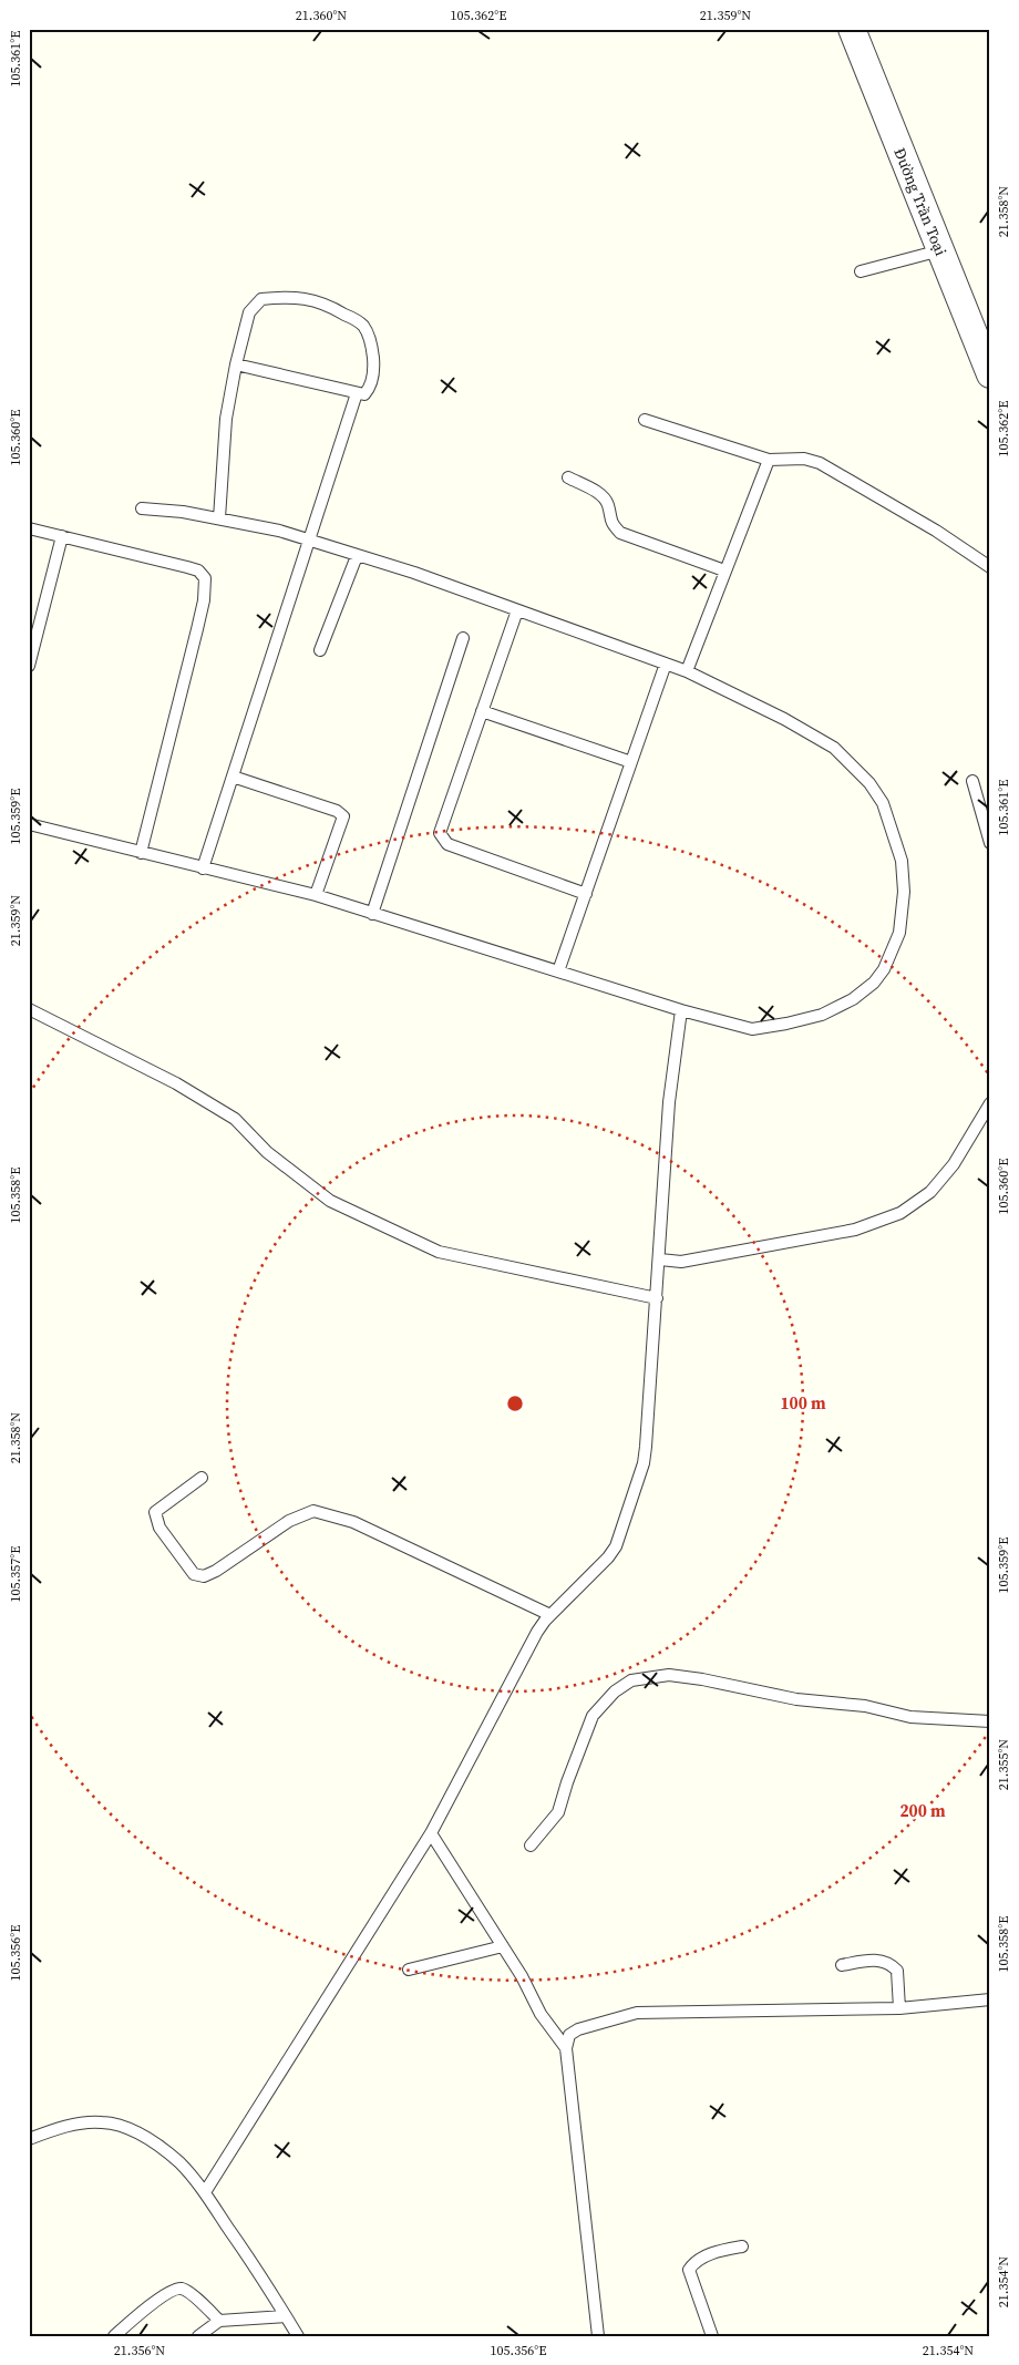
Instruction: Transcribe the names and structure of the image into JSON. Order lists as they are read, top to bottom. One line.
{"streets":{"street":["Đường Trần Toại"]},"coordinates":["21.360°N","105.362°E","21.359°N","105.361°E","21.358°N","105.360°E","105.359°E","105.358°E","105.357°E","21.355°N","105.356°E","21.354°N","21.356°N"],"rings":["100 m","200 m"]}
